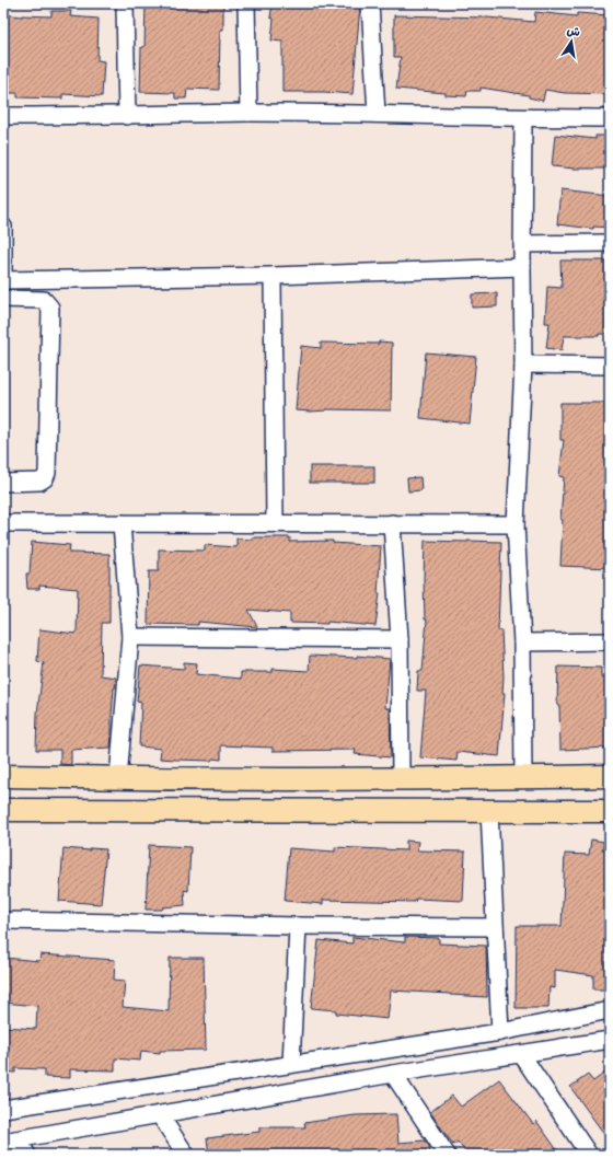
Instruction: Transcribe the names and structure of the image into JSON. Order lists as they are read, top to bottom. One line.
{"north":"top"}
